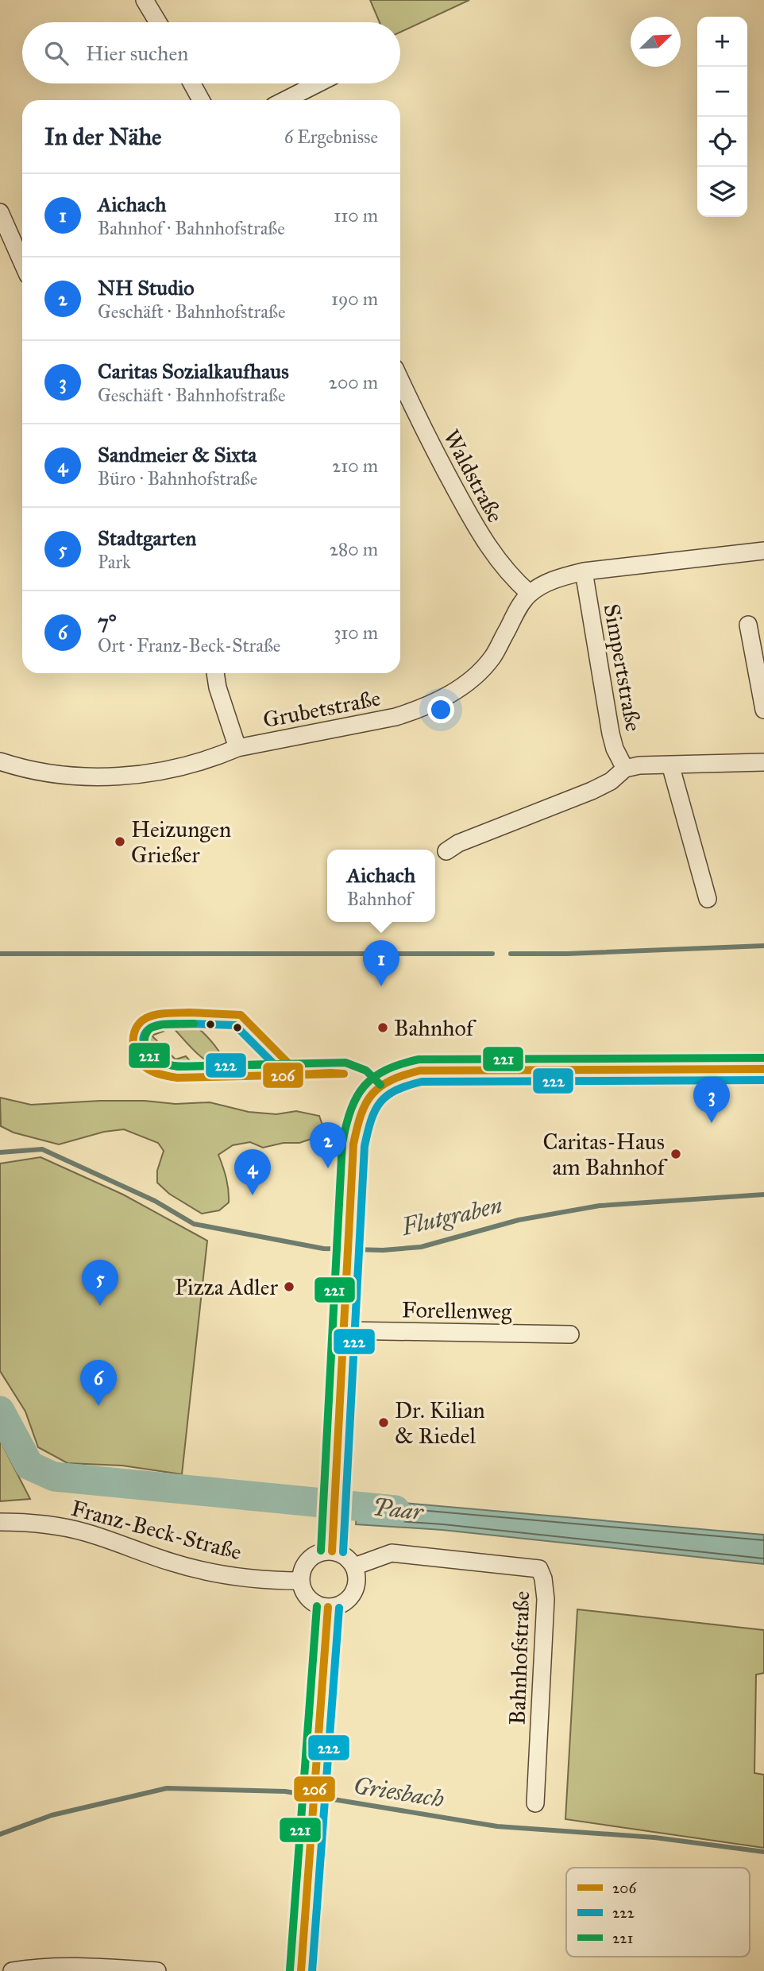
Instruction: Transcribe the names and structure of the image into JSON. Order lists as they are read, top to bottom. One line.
{"streets":{"street":["Waldstraße","Simpertstraße","Grubetstraße","Forellenweg","Franz-Beck-Straße","Bahnhofstraße"]},"crossings":[["Waldstraße","Grubetstraße"],["Simpertstraße","Grubetstraße"],["Franz-Beck-Straße","Bahnhofstraße"]],"water":["Flutgraben","Paar","Griesbach"],"places":["Heizungen Grießer","Bahnhof","Caritas-Haus am Bahnhof","Pizza Adler","Dr. Kilian & Riedel"],"lines":["transit line 206","transit line 222","transit line 221"],"legend":["206","222","221"],"north":"top right","page":{"map_buttons":["+","−"],"search":"Hier suchen","heading":["In der Nähe","6 Ergebnisse"],"list":[{"mark":"1","name":"Aichach","note":"Bahnhof · Bahnhofstraße","value":"110 m"},{"mark":"2","name":"NH Studio","note":"Geschäft · Bahnhofstraße","value":"190 m"},{"mark":"3","name":"Caritas Sozialkaufhaus","note":"Geschäft · Bahnhofstraße","value":"200 m"},{"mark":"4","name":"Sandmeier & Sixta","note":"Büro · Bahnhofstraße","value":"210 m"},{"mark":"5","name":"Stadtgarten","note":"Park","value":"280 m"},{"mark":"6","name":"7°","note":"Ort · Franz-Beck-Straße","value":"310 m"}],"popup":["Aichach","Bahnhof"],"pins":["1","3","2","4","5","6"]}}
